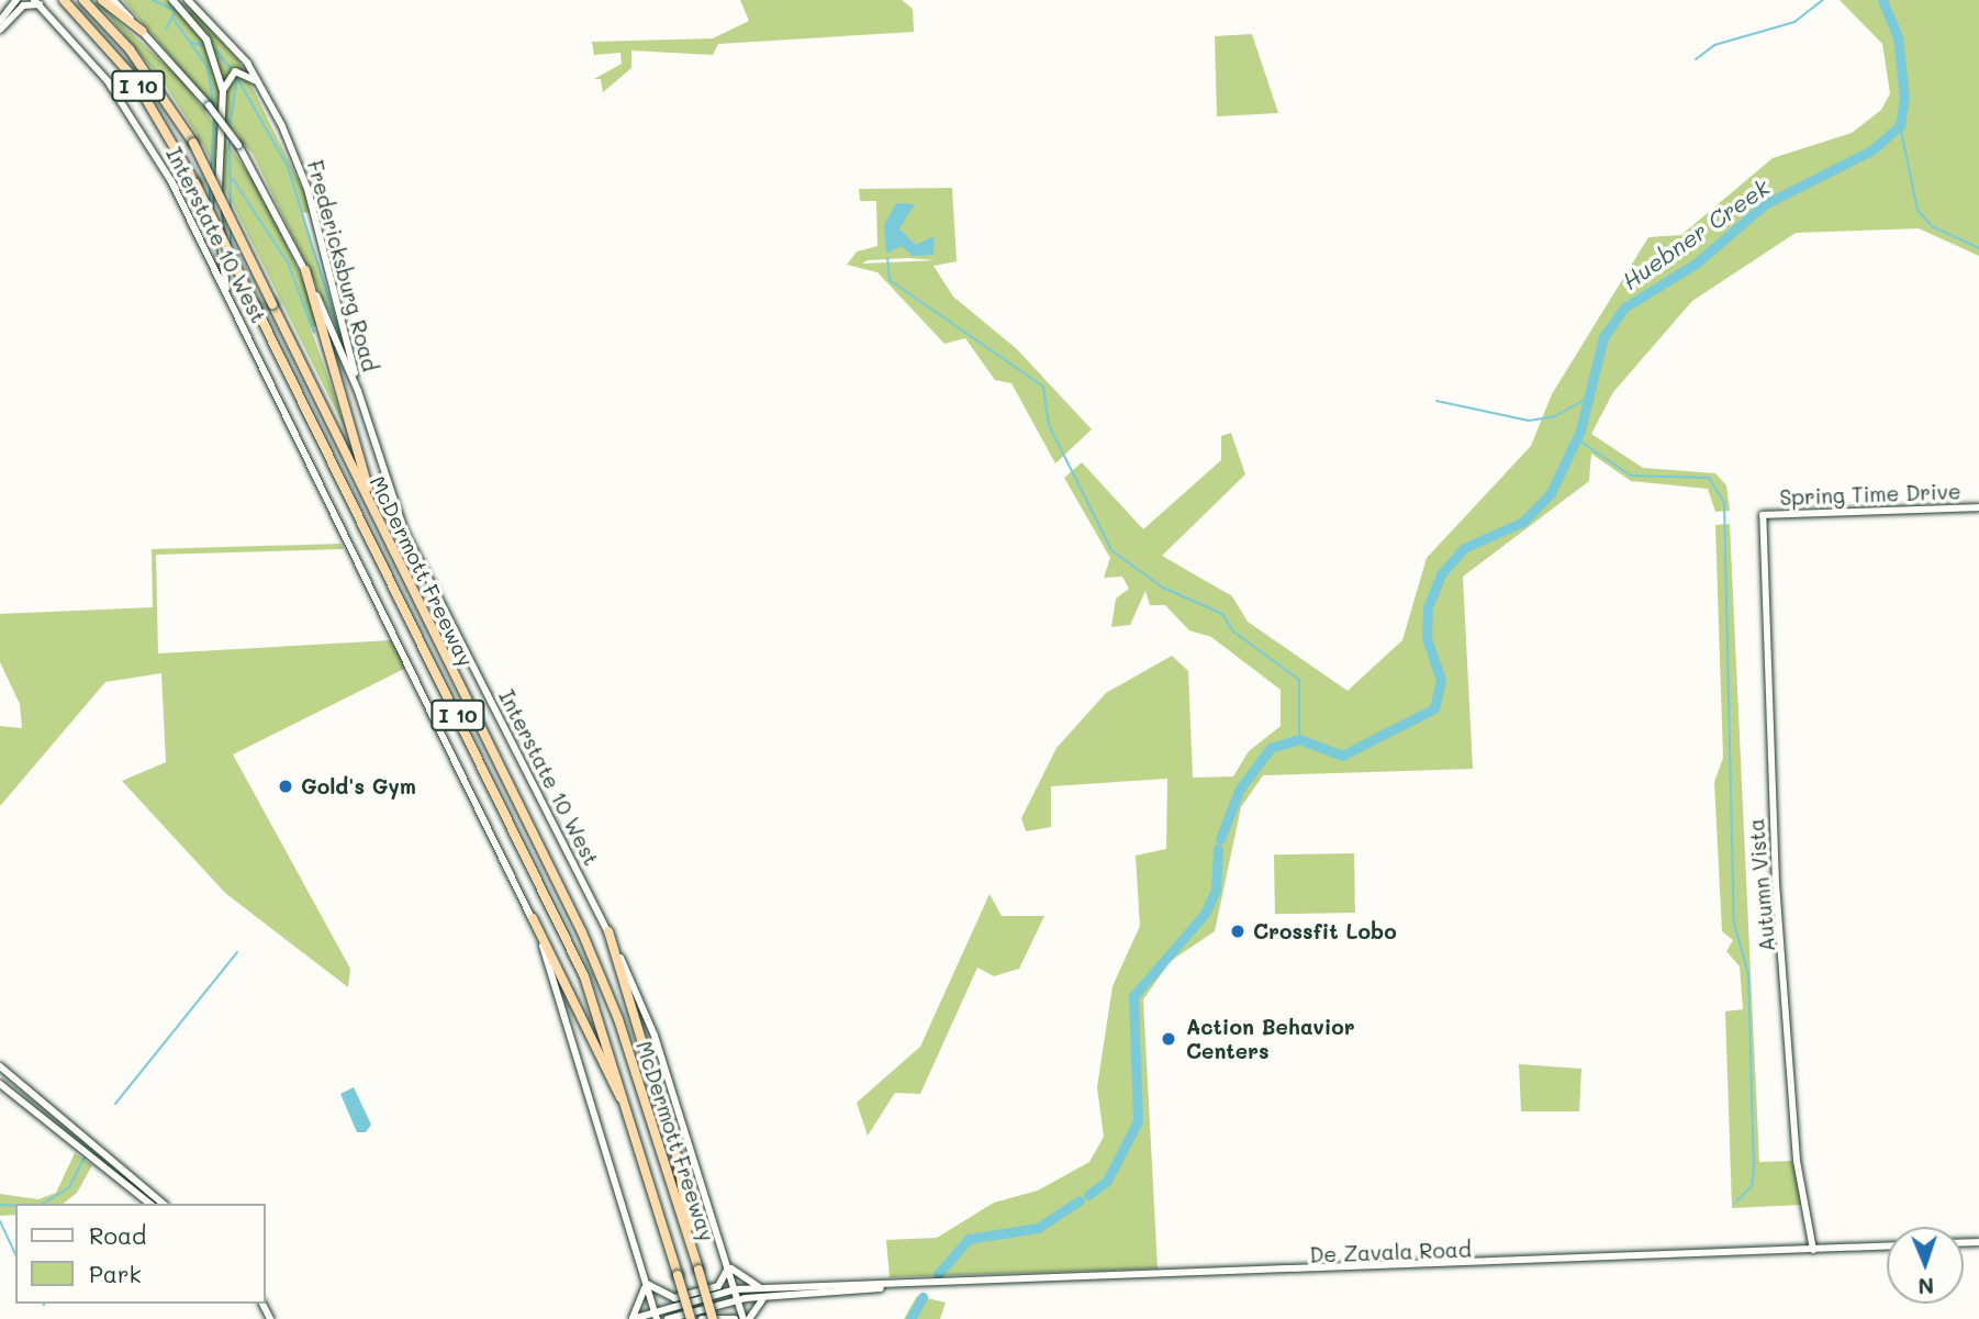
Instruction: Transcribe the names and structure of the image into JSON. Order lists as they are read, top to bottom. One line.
{"streets":{"highway":["I 10","McDermott Freeway"],"main road":["Interstate 10 West","Fredericksburg Road","Spring Time Drive","Autumn Vista","De Zavala Road"]},"crossings":[["Interstate 10 West","Fredericksburg Road"],["Interstate 10 West","De Zavala Road"],["Spring Time Drive","Autumn Vista"],["Autumn Vista","De Zavala Road"]],"water":["Huebner Creek"],"places":["Gold's Gym","Crossfit Lobo","Action Behavior Centers"],"legend":["Road","Park"],"north":"bottom"}
